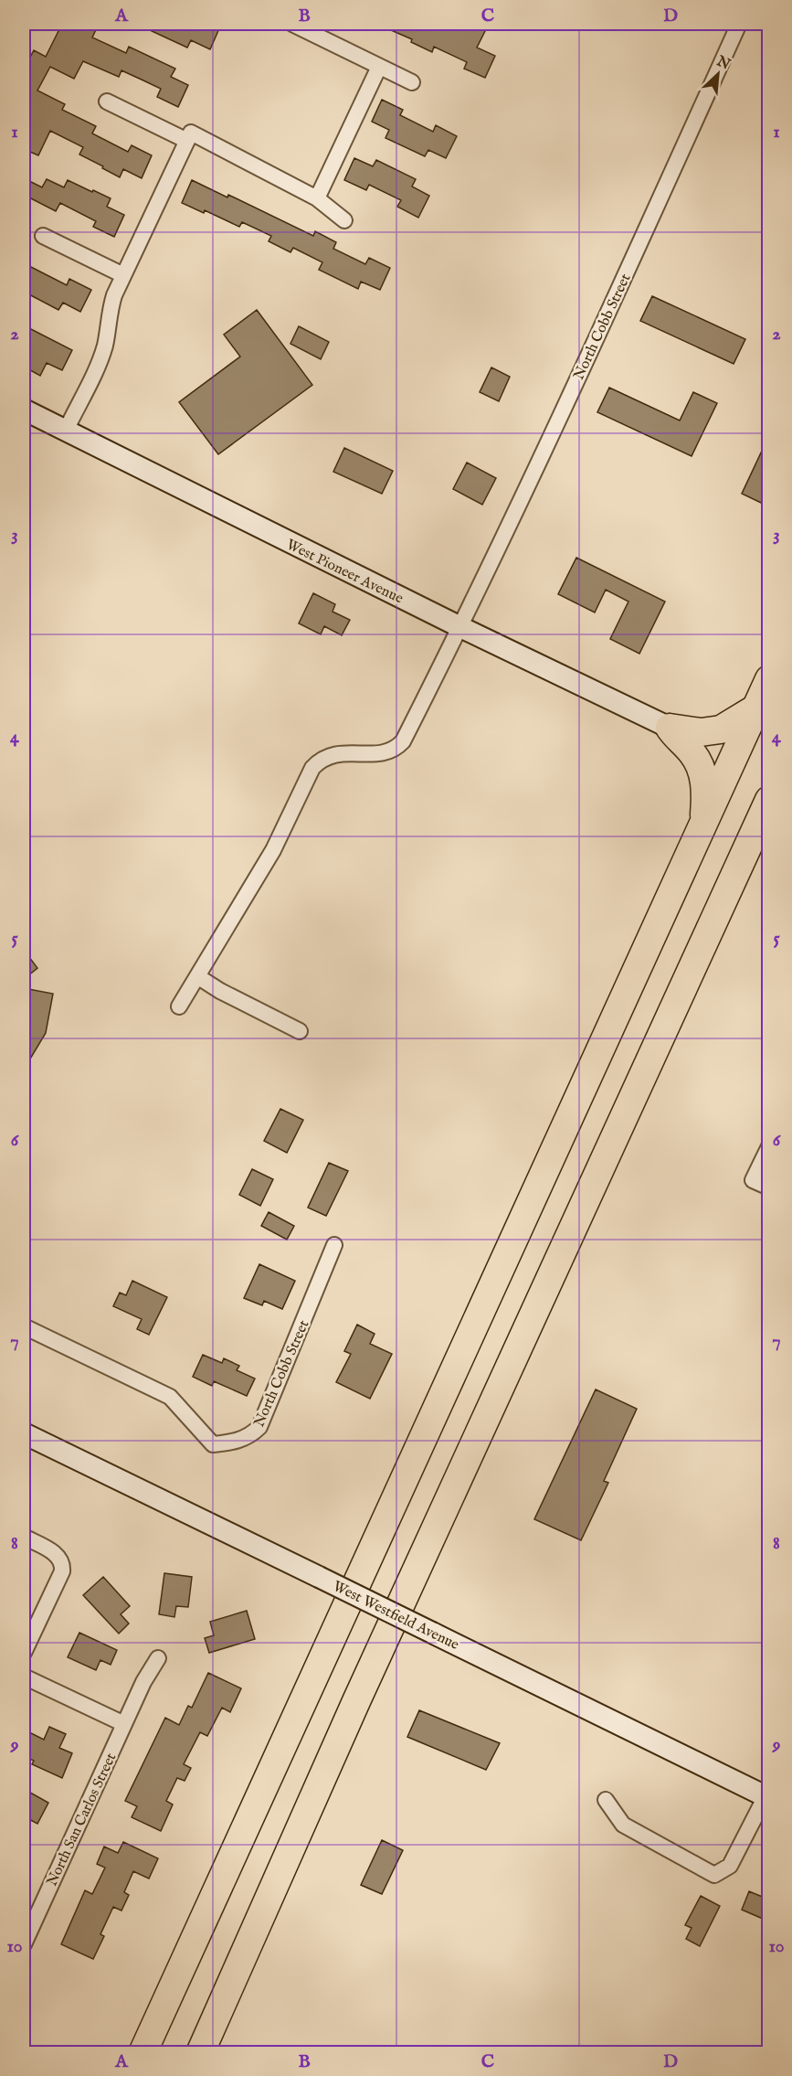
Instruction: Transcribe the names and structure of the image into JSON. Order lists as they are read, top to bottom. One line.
{"streets":{"street":["North Cobb Street","West Pioneer Avenue","West Westfield Avenue","North San Carlos Street"]},"crossings":[["North Cobb Street","West Pioneer Avenue"]],"north":"top right","grid":{"columns":["A","B","C","D"],"rows":["1","2","3","4","5","6","7","8","9","10"]}}
